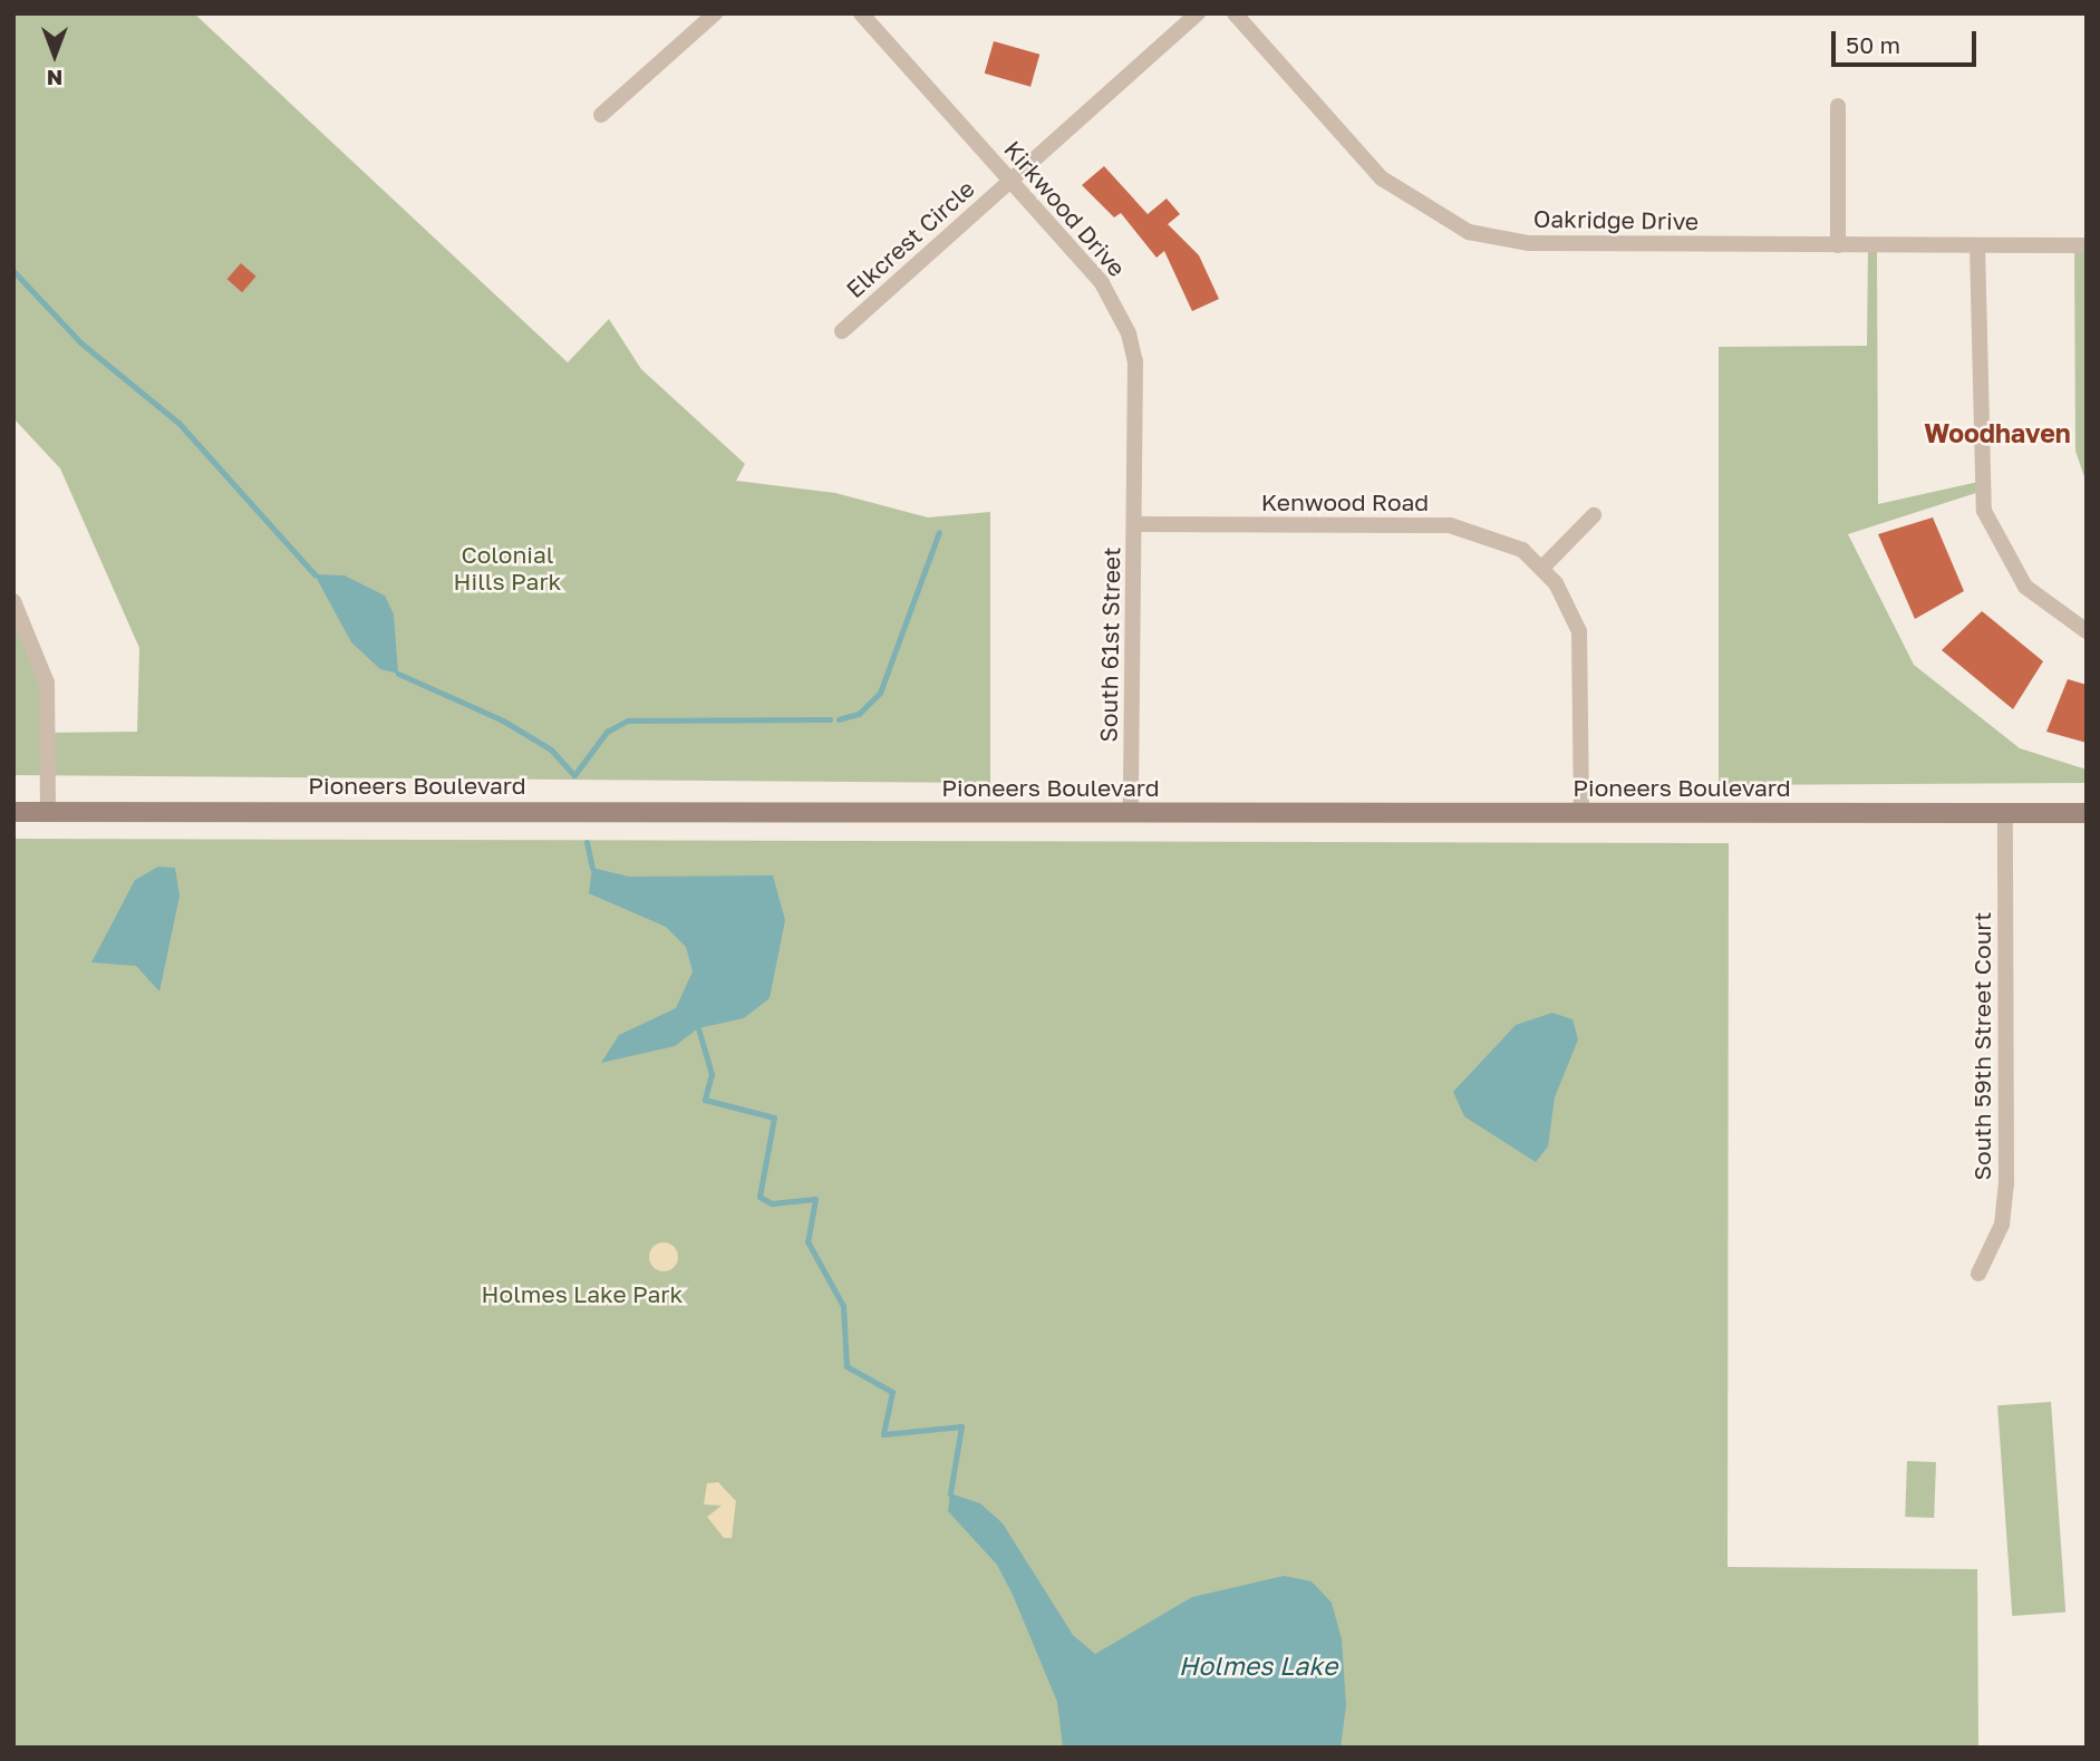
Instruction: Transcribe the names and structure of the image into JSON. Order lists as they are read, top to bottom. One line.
{"streets":{"main road":["Pioneers Boulevard"],"street":["Kirkwood Drive","Oakridge Drive","Elkcrest Circle","Kenwood Road","South 61st Street","South 59th Street Court"]},"crossings":[["Kirkwood Drive","Elkcrest Circle"],["Kirkwood Drive","Kenwood Road"],["Kirkwood Drive","South 61st Street"],["Kenwood Road","South 61st Street"],["Kenwood Road","Pioneers Boulevard"],["South 61st Street","Pioneers Boulevard"],["Pioneers Boulevard","South 59th Street Court"]],"districts":["Woodhaven"],"water":["Holmes Lake"],"parks":["Colonial Hills Park","Holmes Lake Park"],"scale_bar":"50 m","north":"bottom"}
